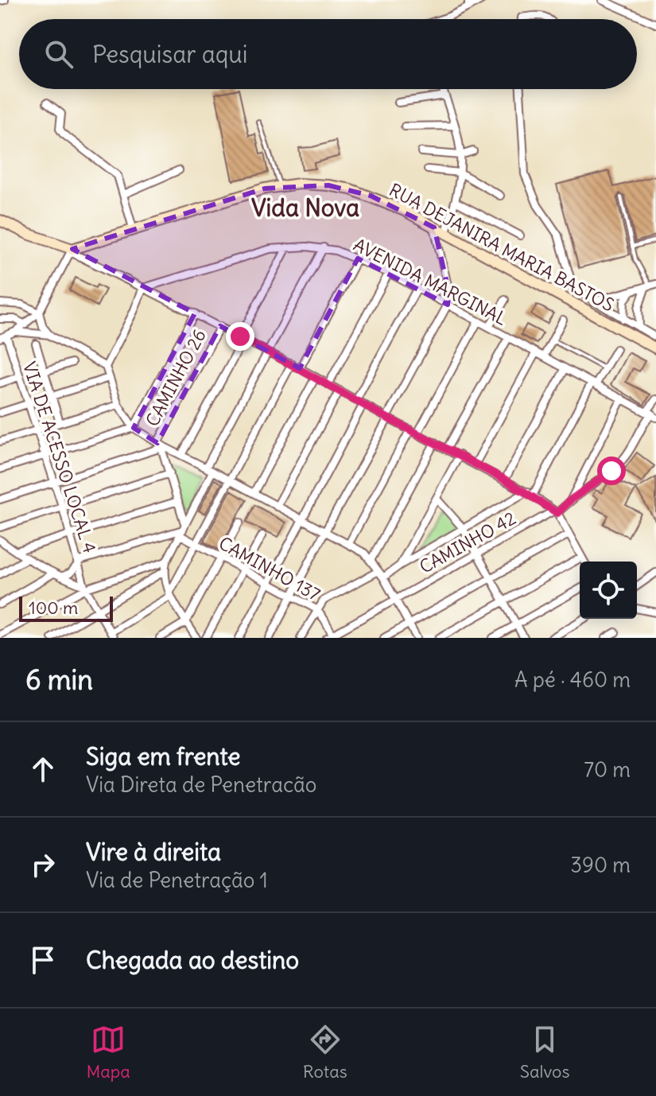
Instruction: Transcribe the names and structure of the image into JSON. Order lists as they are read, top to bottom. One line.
{"streets":{"main road":["RUA DEJANIRA MARIA BASTOS"],"street":["AVENIDA MARGINAL","CAMINHO 26","VIA DE ACESSO LOCAL 4","CAMINHO 42","CAMINHO 137"]},"crossings":[["CAMINHO 42","CAMINHO 137"]],"districts":["Vida Nova"],"scale_bar":"100 m","page":{"search":"Pesquisar aqui","scale":"100 m","heading":["6 min","A pé · 460 m"],"list":[["Siga em frente","Via Direta de Penetracão","70 m"],["Vire à direita","Via de Penetração 1","390 m"],"Chegada ao destino"],"nav":["Mapa","Rotas","Salvos"]}}
